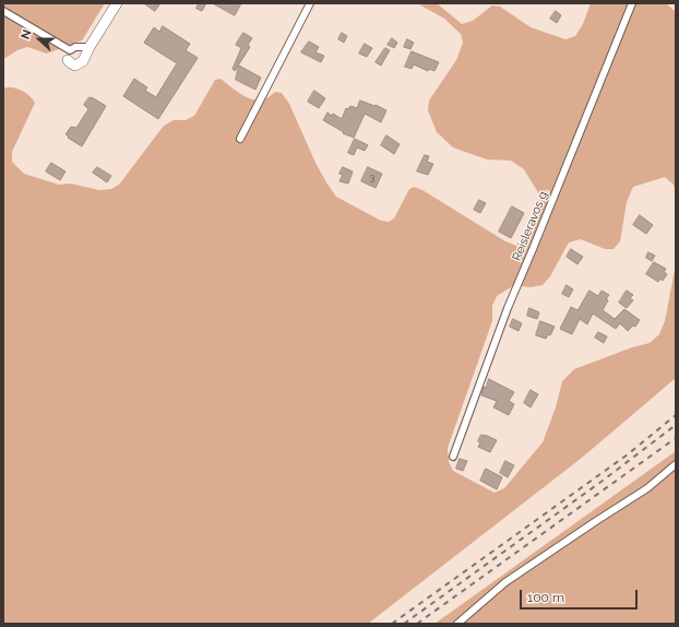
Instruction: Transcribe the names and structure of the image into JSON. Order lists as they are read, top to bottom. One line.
{"streets":{"street":["Reisleravos g."]},"house_numbers":["3"],"scale_bar":"100 m","north":"left"}
